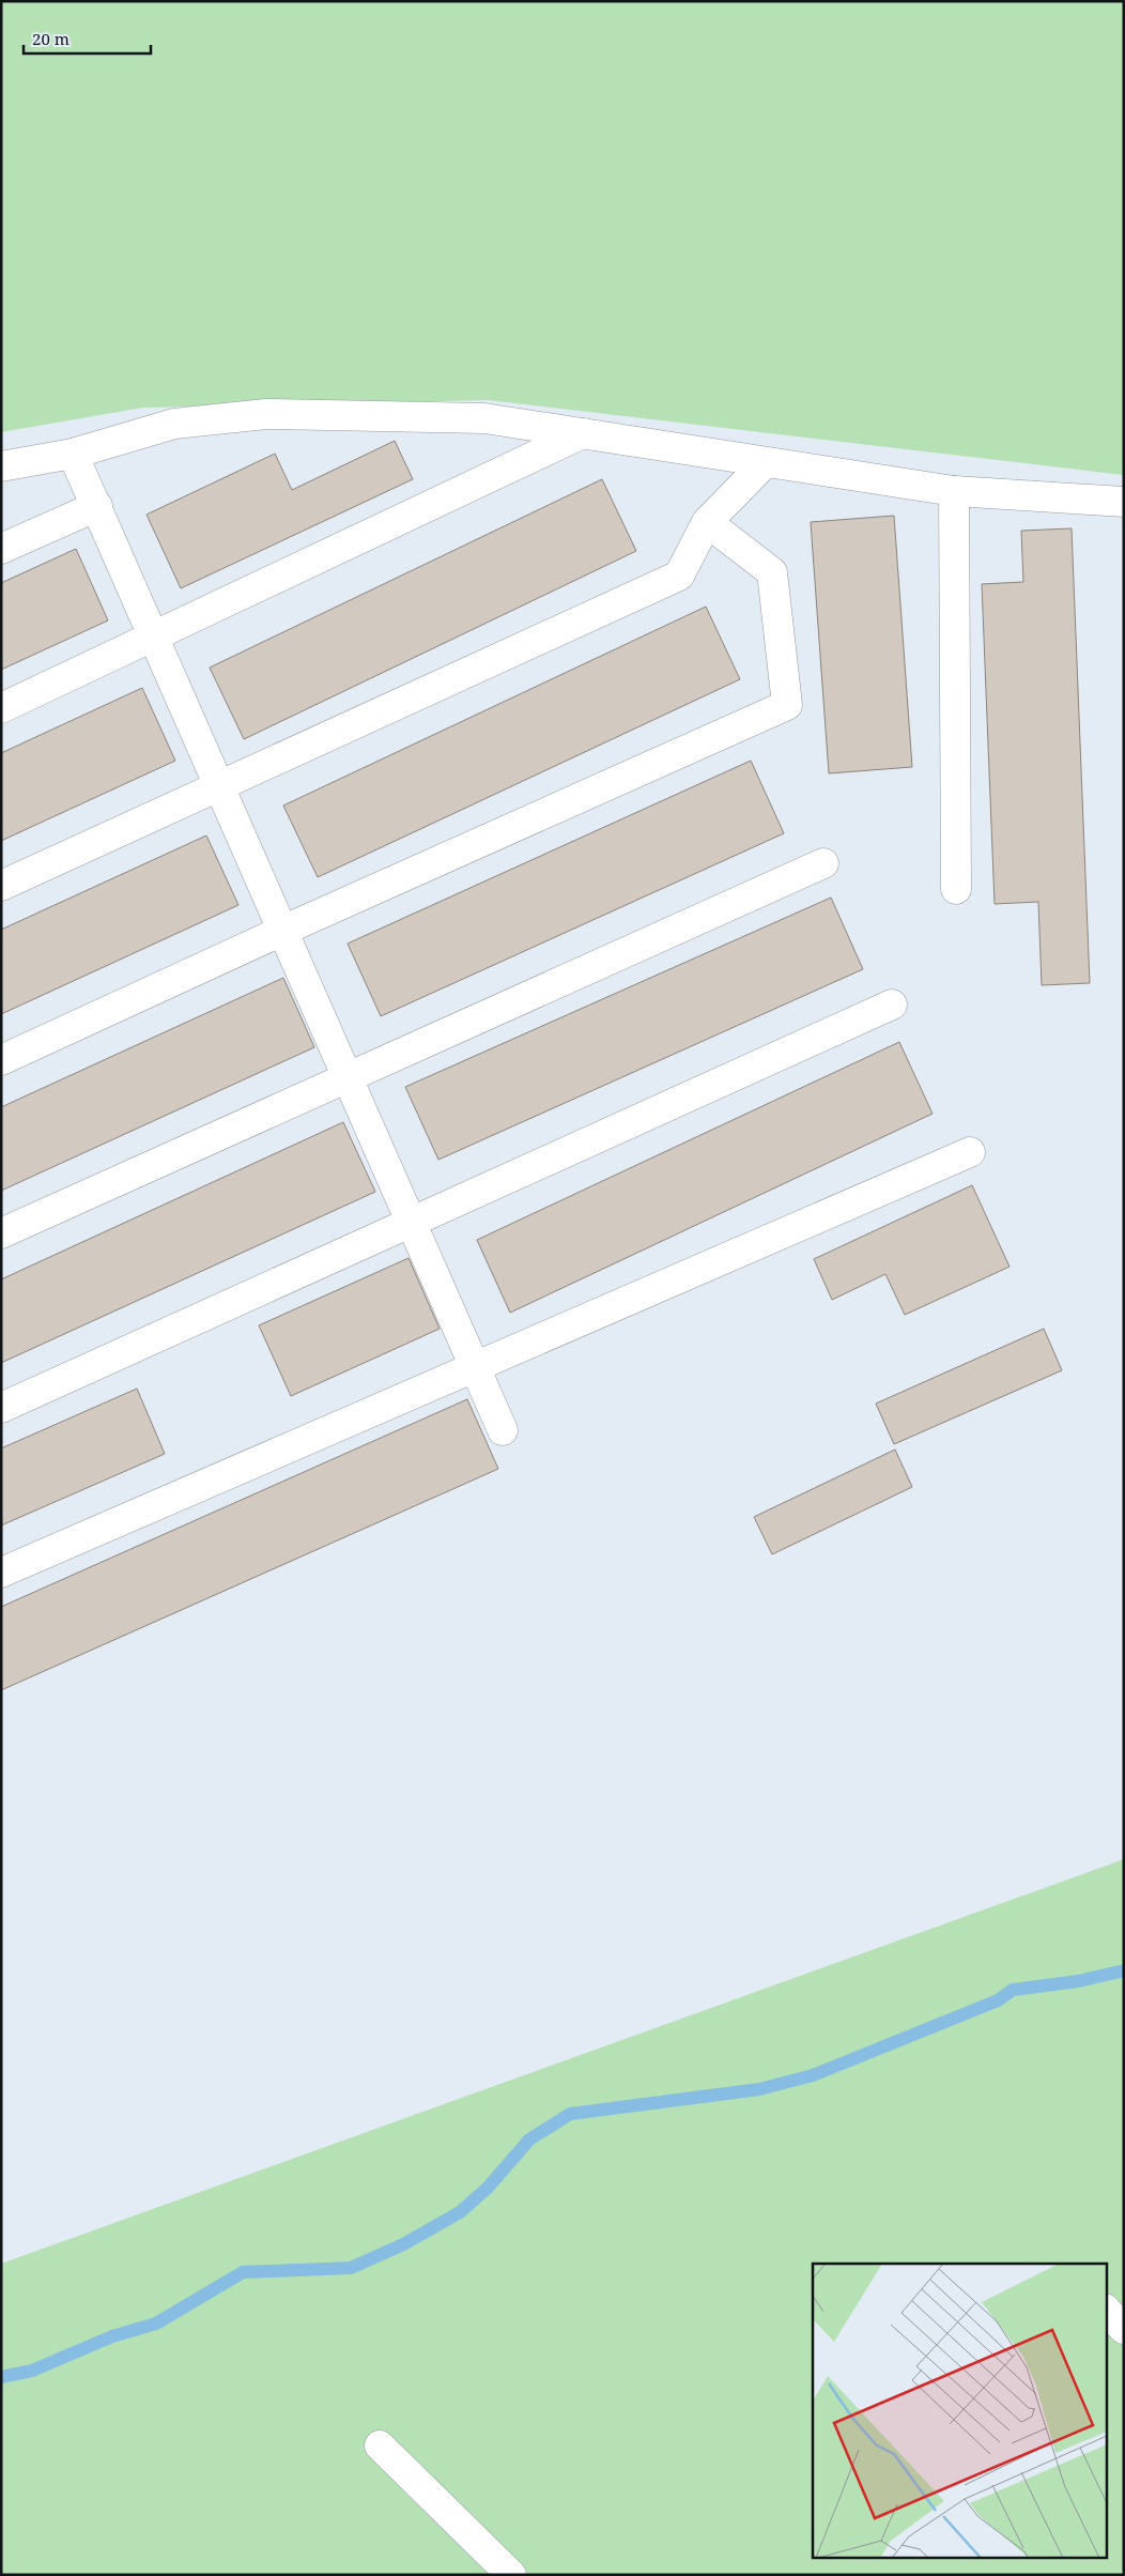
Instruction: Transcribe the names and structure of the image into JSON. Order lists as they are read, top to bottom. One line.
{"scale_bar":"20 m"}
